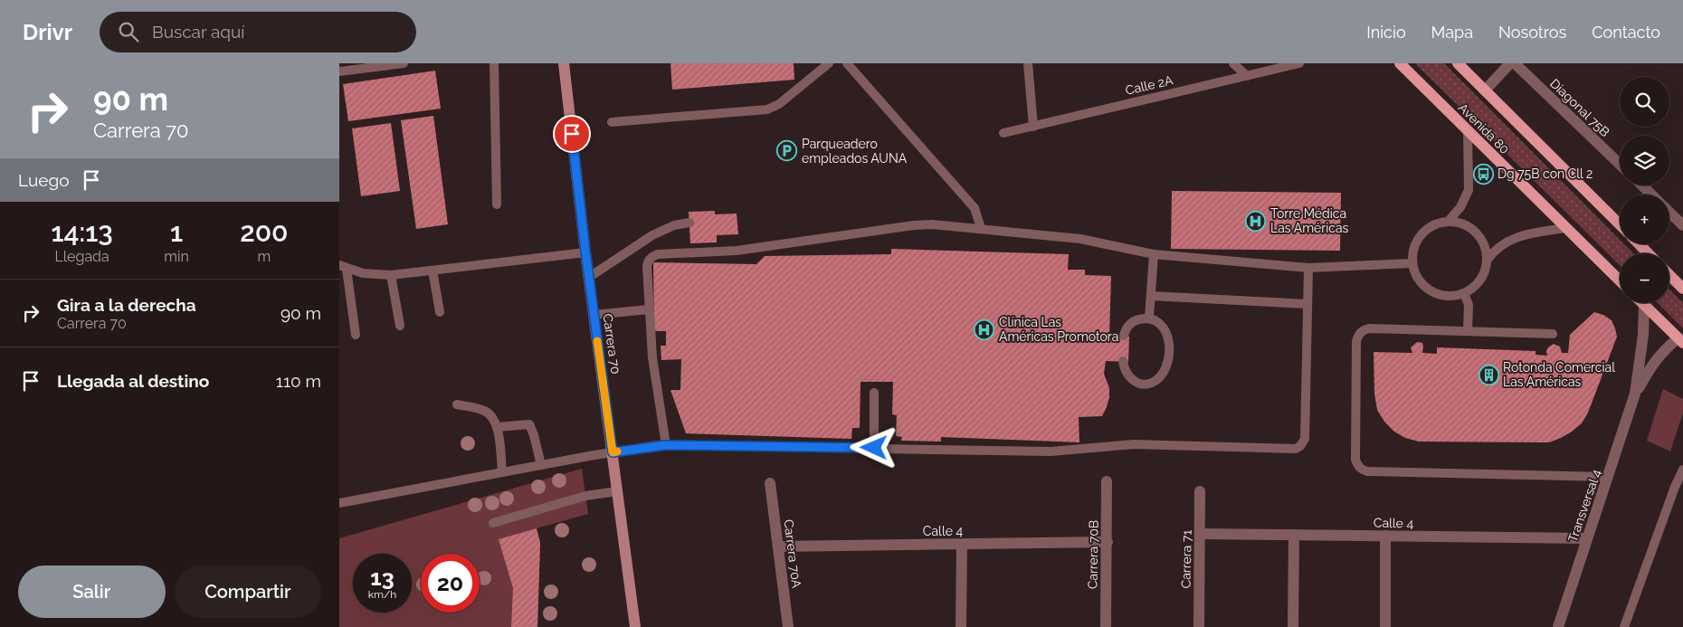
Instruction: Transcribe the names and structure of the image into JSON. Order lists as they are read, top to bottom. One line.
{"streets":{"main road":["Avenida 80","Carrera 70"],"street":["Diagonal 75B","Transversal 4","Calle 4","Carrera 70A","Carrera 70B","Carrera 71"],"lane":["Calle 2A"]},"crossings":[["Transversal 4","Calle 4"],["Calle 4","Carrera 70A"],["Calle 4","Carrera 70B"],["Calle 4","Carrera 71"]],"places":{"parking":["Parqueadero empleados AUNA"],"bus stop":["Dg 75B con Cll 2"],"hospital":["Torre Médica Las Américas","Clínica Las Américas Promotora"],"building":["Rotonda Comercial Las Américas"]},"page":{"header":"Drivr","search":"Buscar aquí","nav":["Inicio","Mapa","Nosotros","Contacto"],"turn":["90 m","Carrera 70"],"map_buttons":["+","−"],"then":"Luego","eta":["14:13","Llegada","1","min","200","m"],"list":[{"name":"Gira a la derecha","note":"Carrera 70","value":"90 m"},{"name":"Llegada al destino","value":"110 m"}],"speed":"13 km/h","limit":"20","buttons":["Salir","Compartir"]}}
